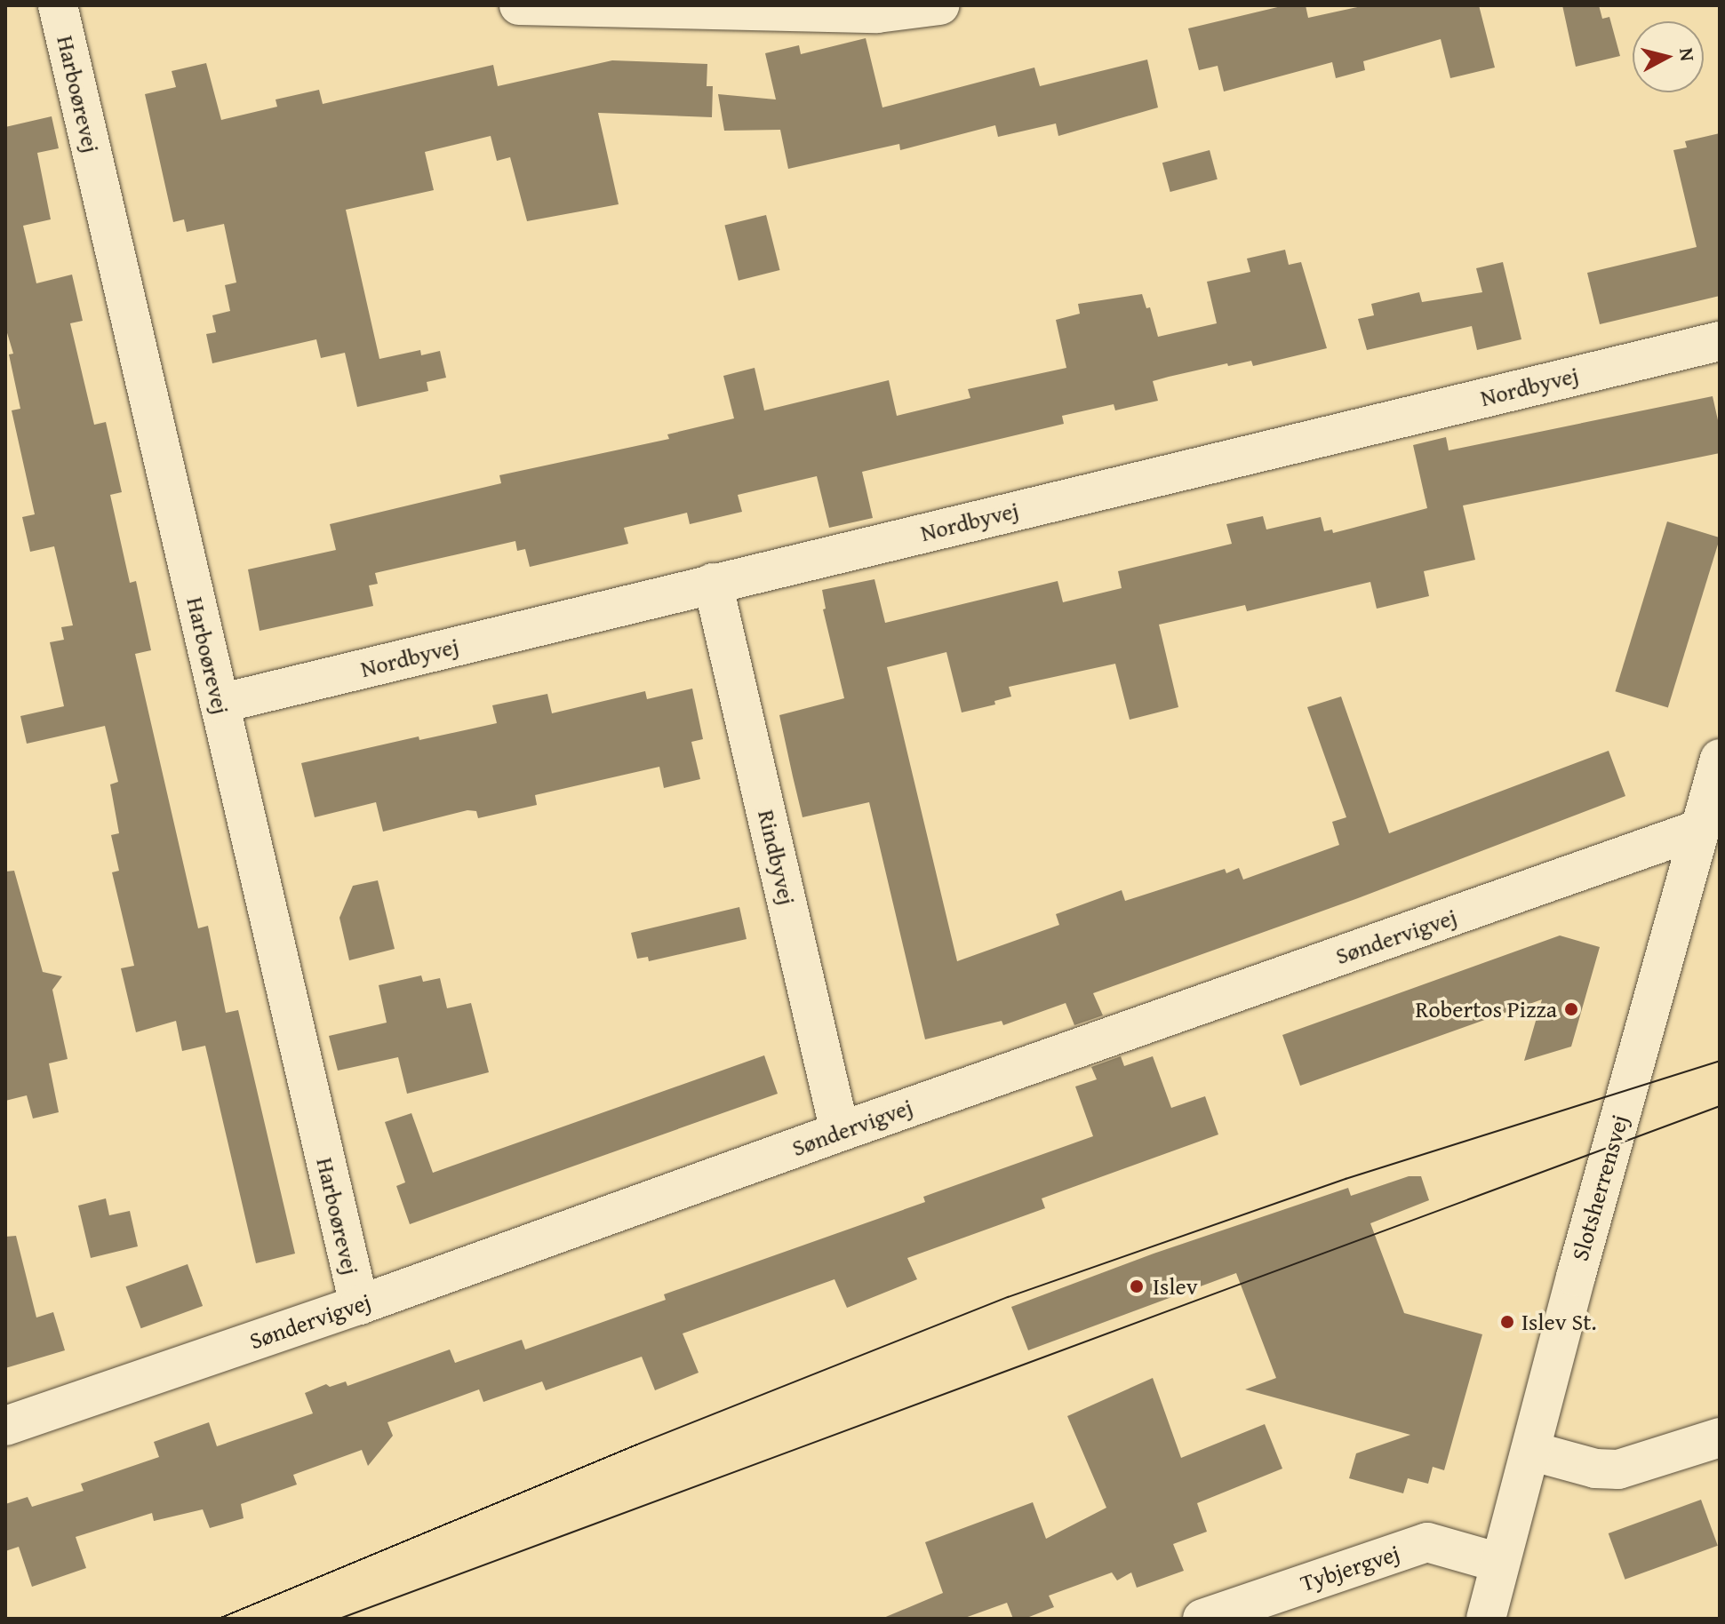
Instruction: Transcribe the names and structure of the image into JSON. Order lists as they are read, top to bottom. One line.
{"streets":{"street":["Harboørevej","Nordbyvej","Rindbyvej","Søndervigvej","Slotsherrensvej","Tybjergvej"]},"crossings":[["Harboørevej","Nordbyvej"],["Harboørevej","Søndervigvej"],["Nordbyvej","Rindbyvej"],["Rindbyvej","Søndervigvej"],["Søndervigvej","Slotsherrensvej"],["Slotsherrensvej","Tybjergvej"]],"places":["Robertos Pizza","Islev","Islev St."],"north":"right"}
